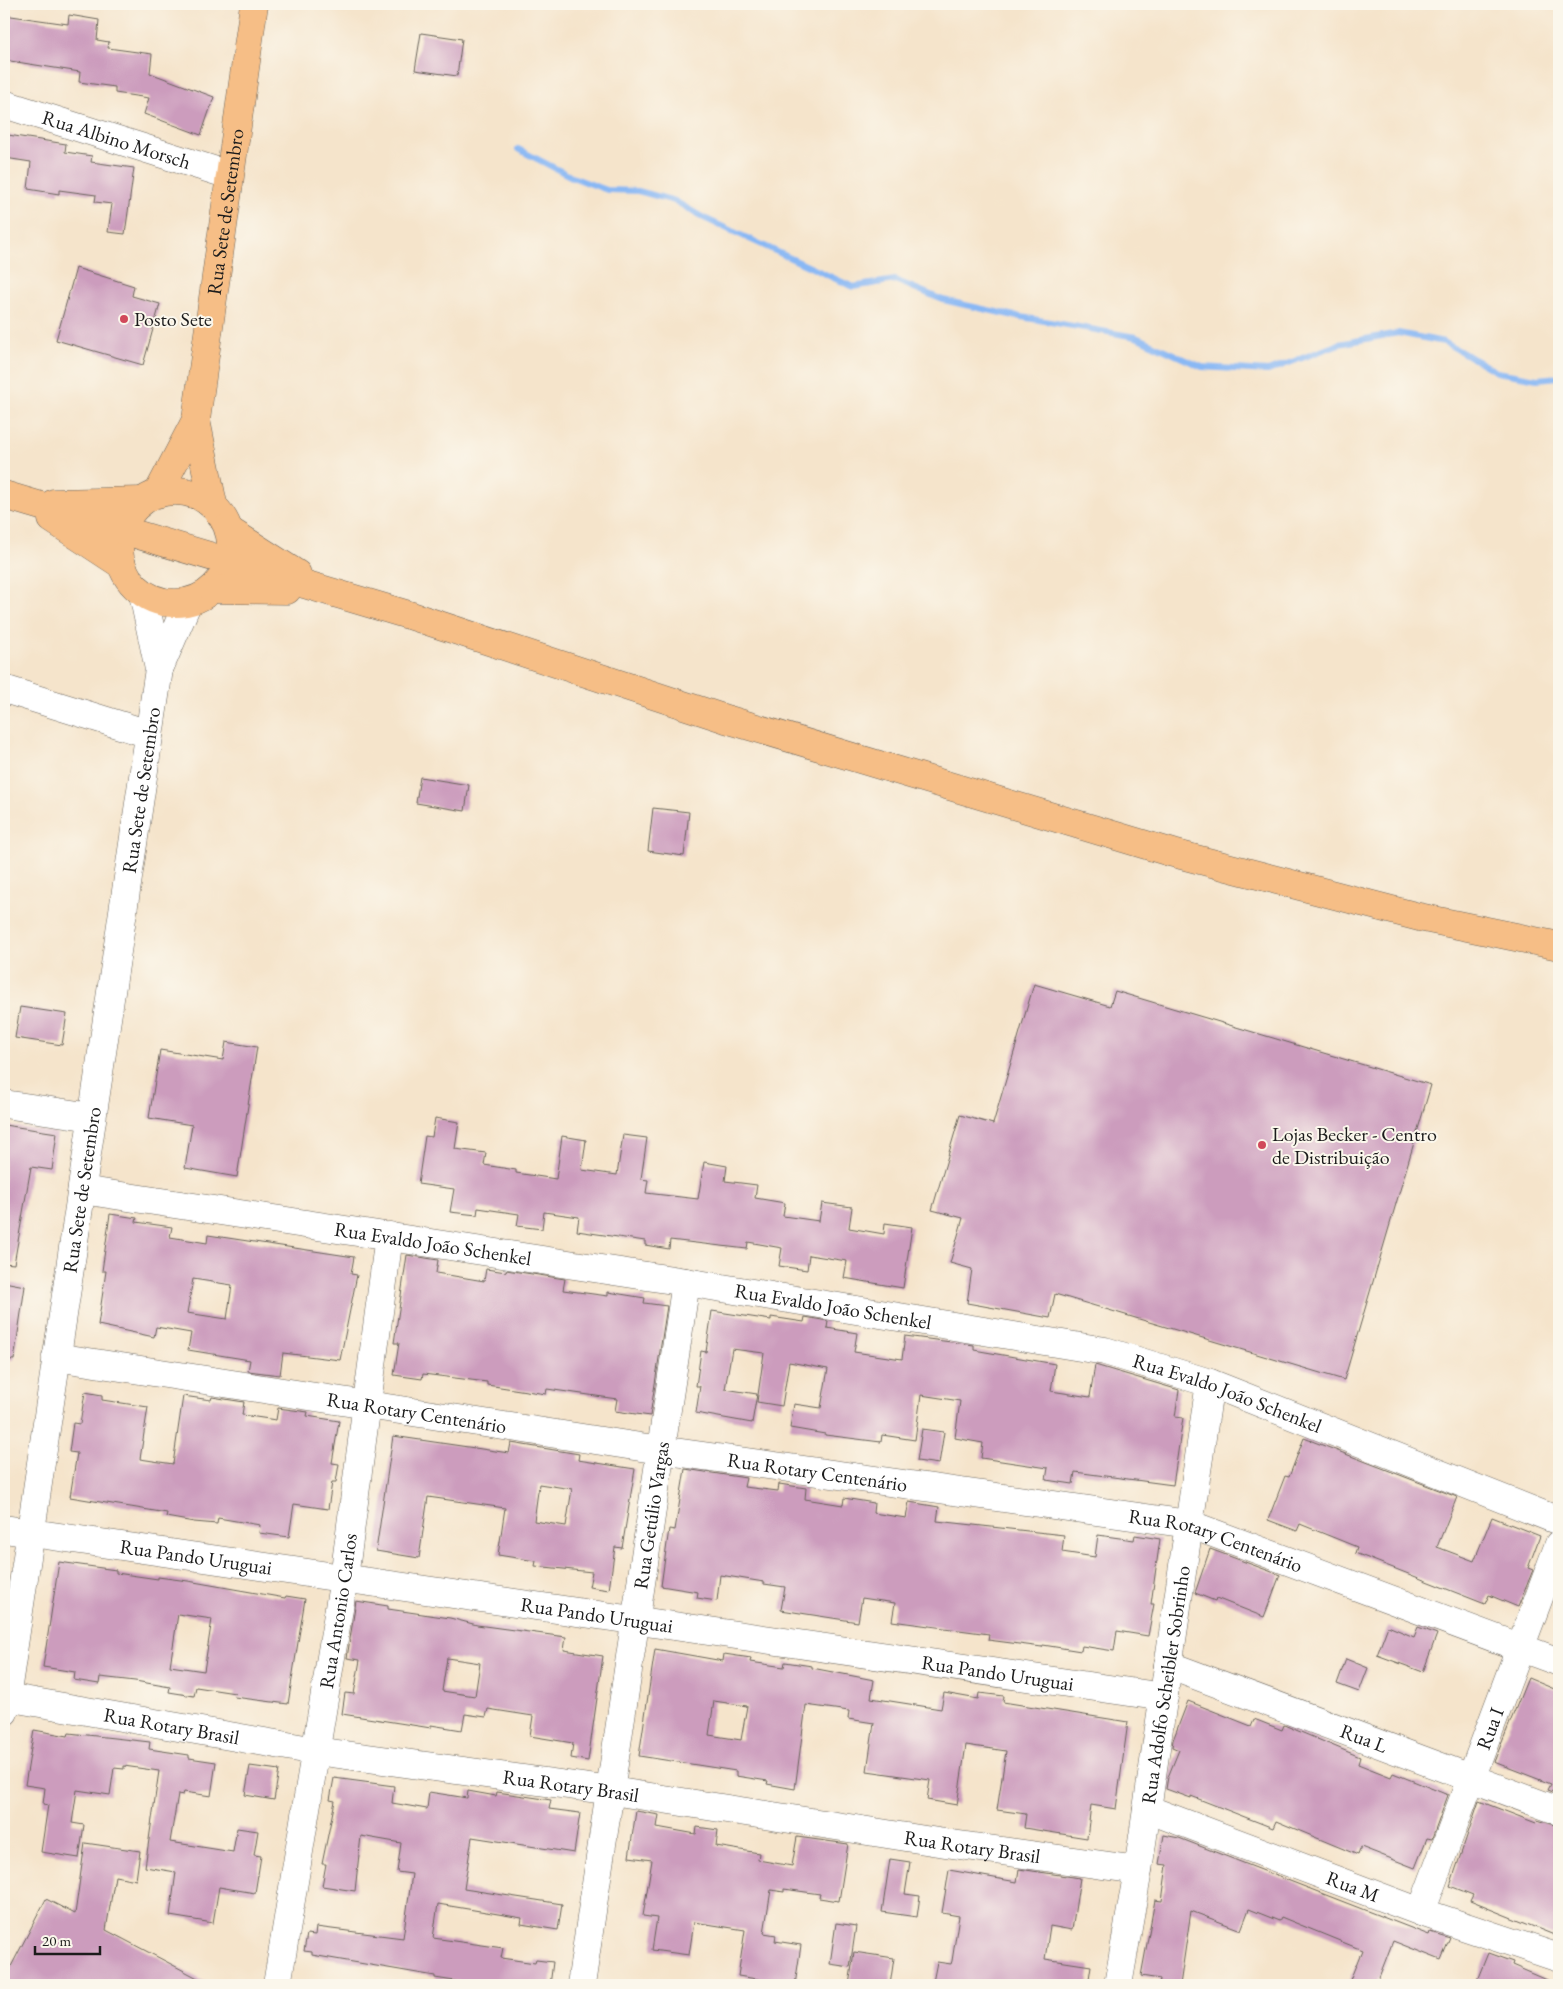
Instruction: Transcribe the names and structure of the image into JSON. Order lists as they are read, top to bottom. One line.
{"streets":{"main road":["Rua Sete de Setembro"],"street":["Rua Albino Morsch","Rua Evaldo João Schenkel","Rua Rotary Centenário","Rua Getúlio Vargas","Rua Pando Uruguai","Rua Antonio Carlos","Rua Adolfo Scheibler Sobrinho","Rua Rotary Brasil","Rua I","Rua L","Rua M"]},"crossings":[["Rua Albino Morsch","Rua Sete de Setembro"],["Rua Sete de Setembro","Rua Evaldo João Schenkel"],["Rua Sete de Setembro","Rua Rotary Centenário"],["Rua Sete de Setembro","Rua Pando Uruguai"],["Rua Sete de Setembro","Rua Rotary Brasil"],["Rua Evaldo João Schenkel","Rua Getúlio Vargas"],["Rua Evaldo João Schenkel","Rua Antonio Carlos"],["Rua Evaldo João Schenkel","Rua Adolfo Scheibler Sobrinho"],["Rua Rotary Centenário","Rua Getúlio Vargas"],["Rua Rotary Centenário","Rua Antonio Carlos"],["Rua Rotary Centenário","Rua Adolfo Scheibler Sobrinho"],["Rua Rotary Centenário","Rua I"],["Rua Getúlio Vargas","Rua Pando Uruguai"],["Rua Getúlio Vargas","Rua Rotary Brasil"],["Rua Pando Uruguai","Rua Antonio Carlos"],["Rua Pando Uruguai","Rua Adolfo Scheibler Sobrinho"],["Rua Antonio Carlos","Rua Rotary Brasil"],["Rua Adolfo Scheibler Sobrinho","Rua Rotary Brasil"],["Rua Adolfo Scheibler Sobrinho","Rua L"],["Rua Adolfo Scheibler Sobrinho","Rua M"],["Rua I","Rua L"],["Rua I","Rua M"]],"places":["Posto Sete","Lojas Becker - Centro de Distribuição"],"scale_bar":"20 m"}
